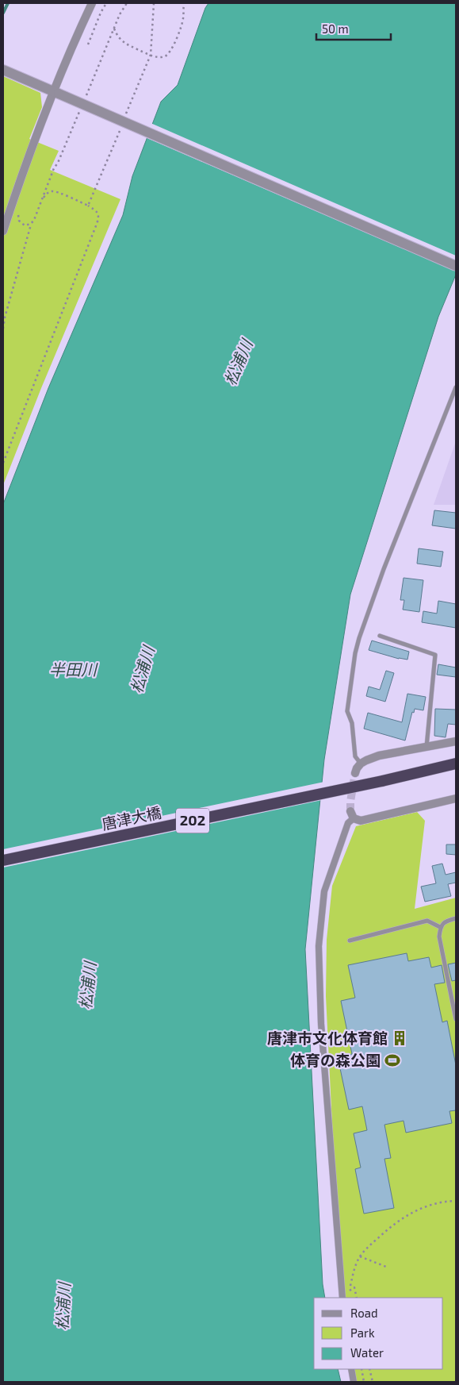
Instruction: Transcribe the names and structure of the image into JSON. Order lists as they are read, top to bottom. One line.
{"streets":{"highway":["唐津大橋","202"]},"crossings":[["唐津大橋","202"]],"water":["松浦川","半田川"],"places":{"building":["唐津市文化体育館"],"sports":["体育の森公園"]},"legend":["Road","Park","Water"],"scale_bar":"50 m"}
